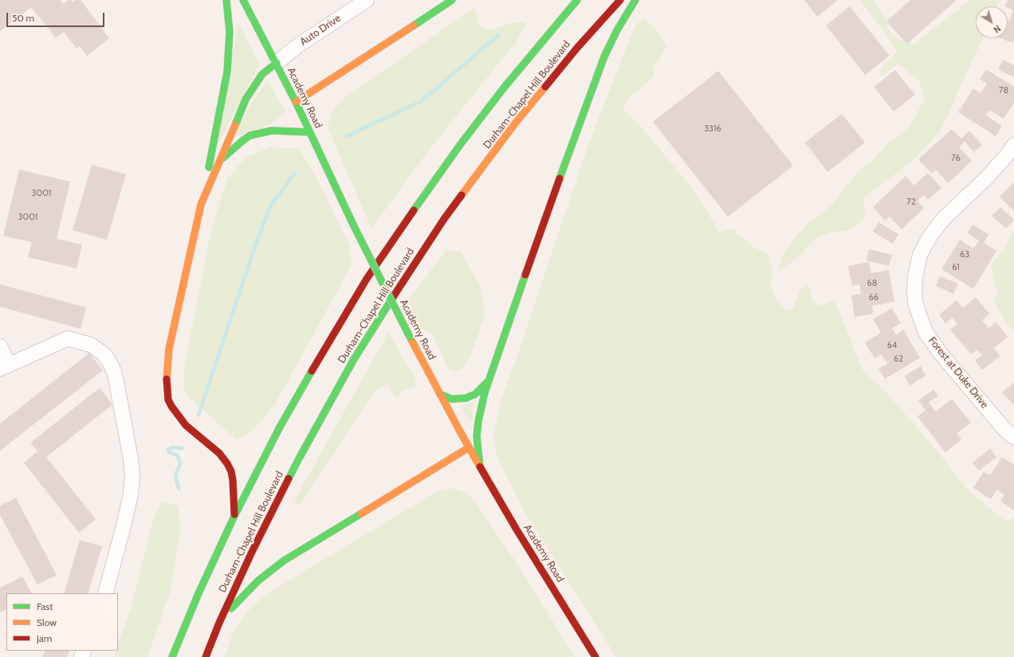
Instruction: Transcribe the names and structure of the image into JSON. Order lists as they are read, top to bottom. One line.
{"streets":{"main road":["Durham-Chapel Hill Boulevard","Academy Road"],"street":["Auto Drive","Forest at Duke Drive"]},"crossings":[["Auto Drive","Academy Road"]],"house_numbers":["78","3316","76","3001","72","3001","63","61","68","66","64","62"],"legend":["Fast","Slow","Jam"],"scale_bar":"50 m","north":"bottom right"}
